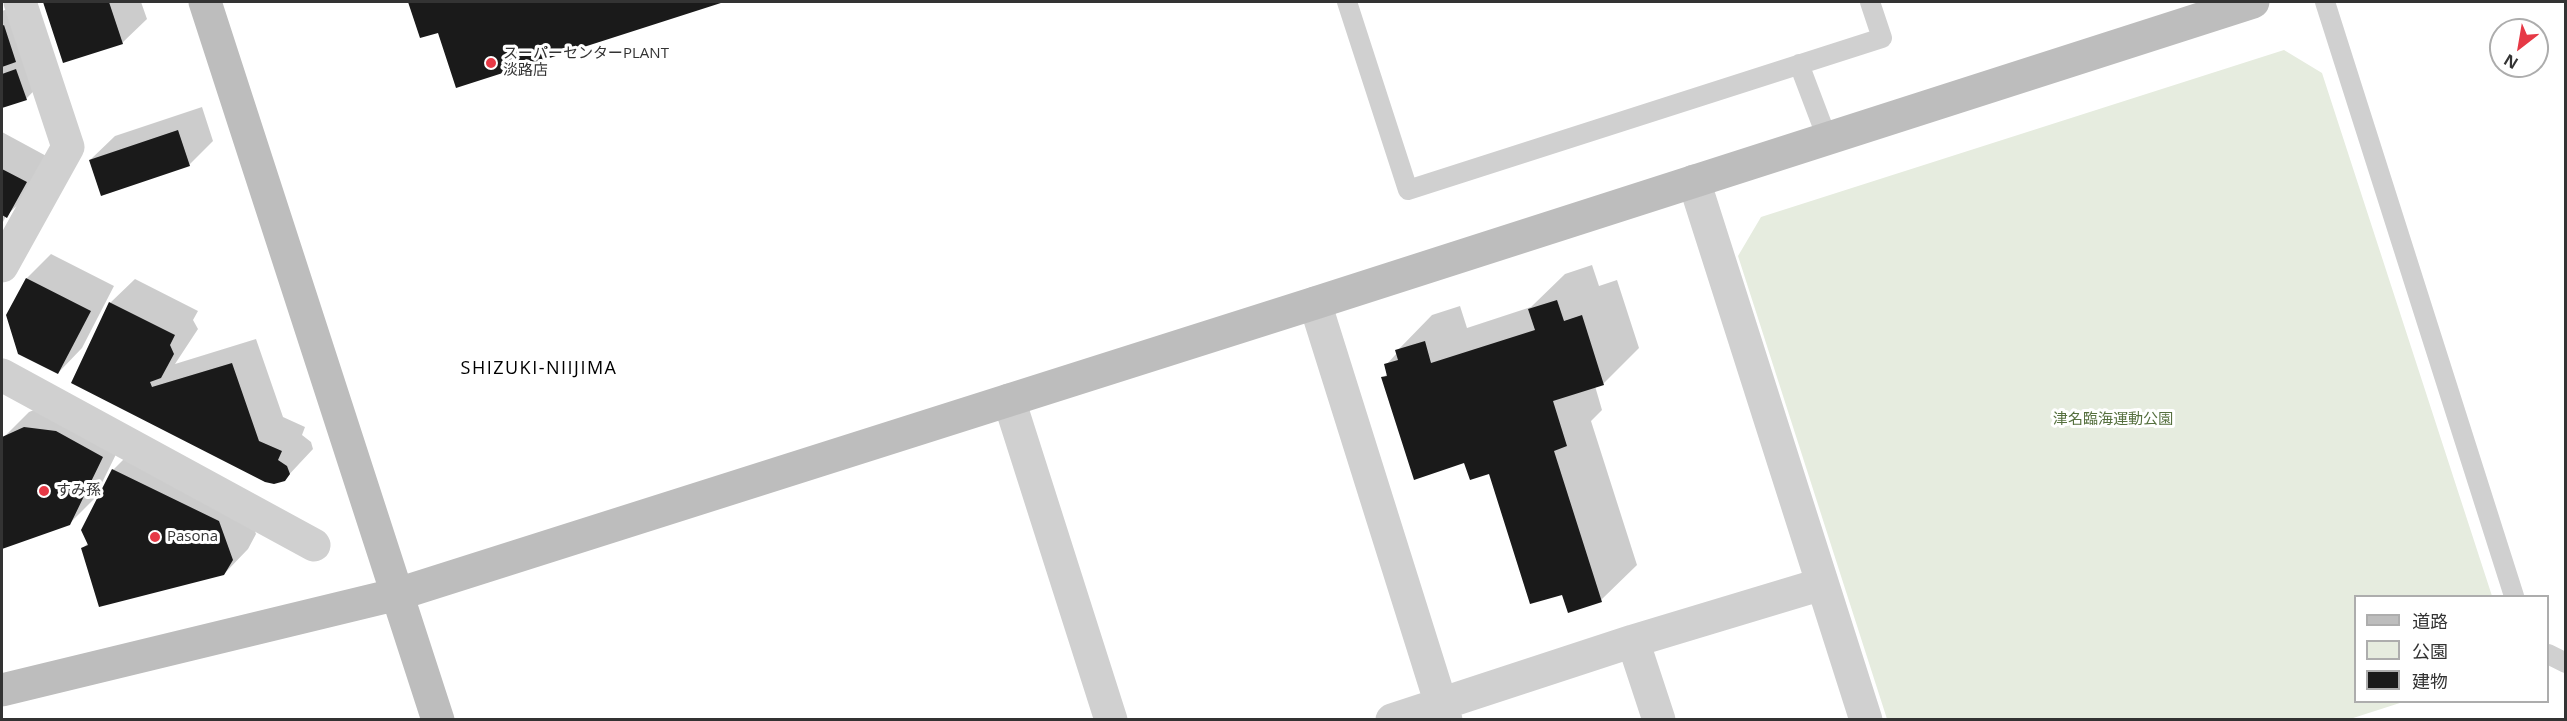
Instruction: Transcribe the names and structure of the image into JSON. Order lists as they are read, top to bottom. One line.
{"districts":["SHIZUKI-NIIJIMA"],"parks":["津名臨海運動公園"],"places":["スーパーセンターPLANT 淡路店","すみ孫","Pasona"],"legend":["道路","公園","建物"],"north":"bottom left"}
